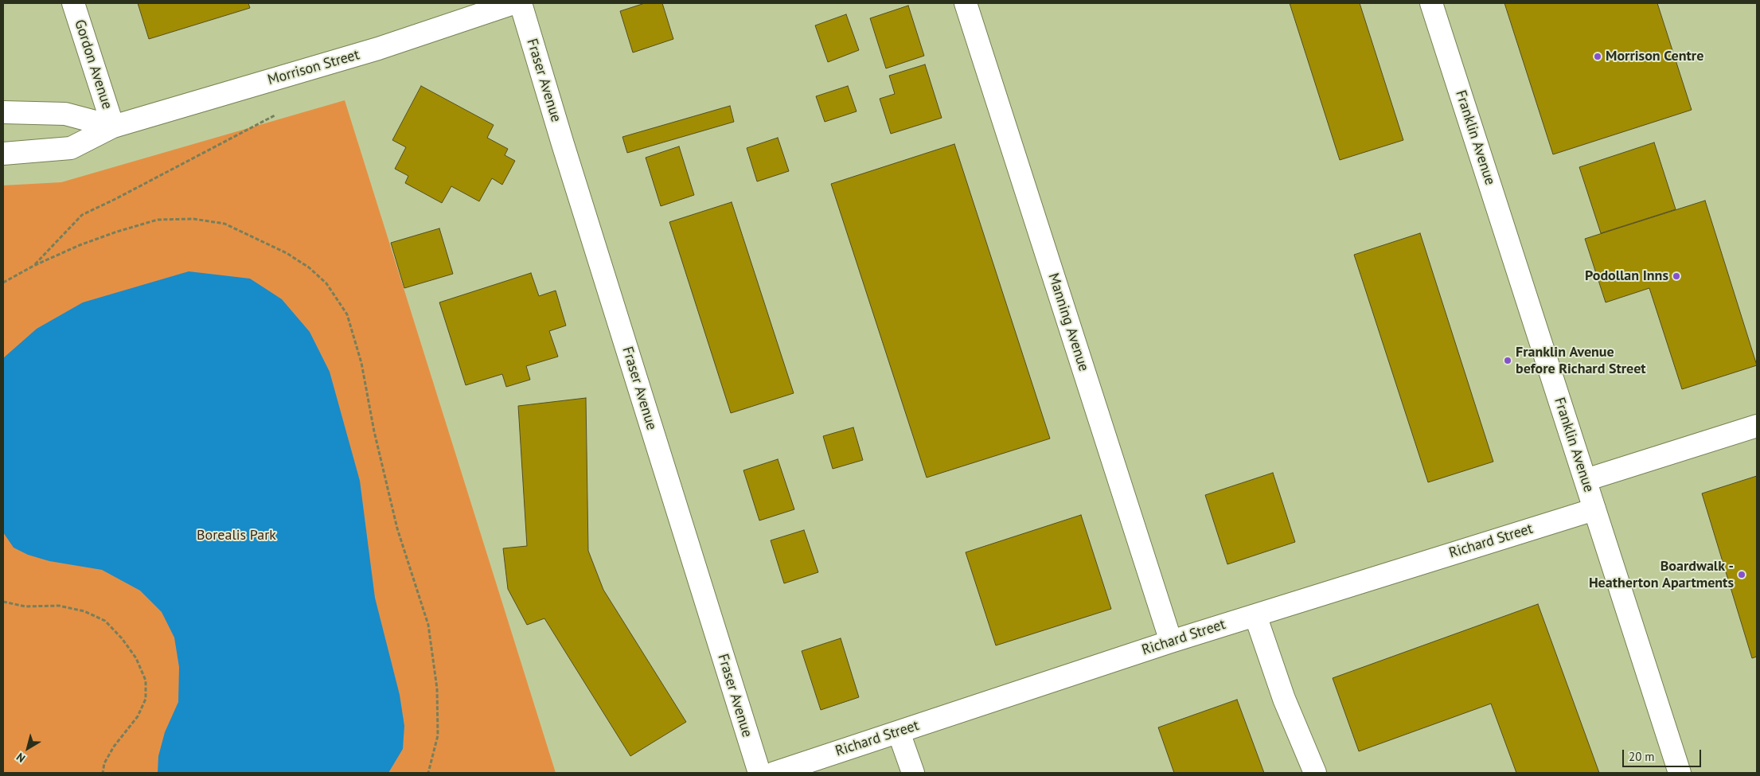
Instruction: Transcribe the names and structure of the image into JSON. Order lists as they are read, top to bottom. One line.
{"streets":{"street":["Gordon Avenue","Morrison Street","Fraser Avenue","Franklin Avenue","Manning Avenue","Richard Street"]},"crossings":[["Gordon Avenue","Morrison Street"],["Franklin Avenue","Richard Street"],["Manning Avenue","Richard Street"]],"parks":["Borealis Park"],"places":["Morrison Centre","Podollan Inns","Franklin Avenue before Richard Street","Boardwalk - Heatherton Apartments"],"scale_bar":"20 m","north":"bottom left"}
